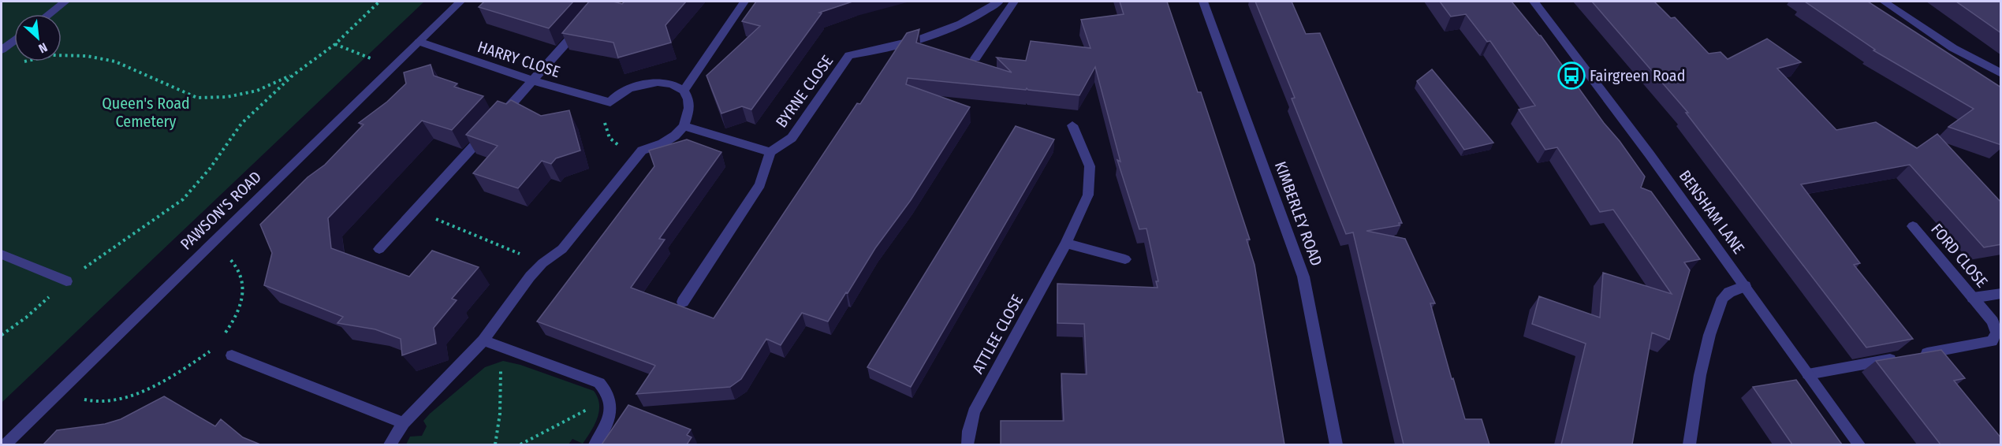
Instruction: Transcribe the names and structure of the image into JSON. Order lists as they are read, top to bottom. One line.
{"streets":{"street":["HARRY CLOSE","BYRNE CLOSE","PAWSON'S ROAD","BENSHAM LANE","KIMBERLEY ROAD","FORD CLOSE","ATTLEE CLOSE"]},"crossings":[["HARRY CLOSE","PAWSON'S ROAD"]],"parks":["Queen's Road Cemetery"],"places":{"bus stop":["Fairgreen Road"]},"north":"bottom right"}
